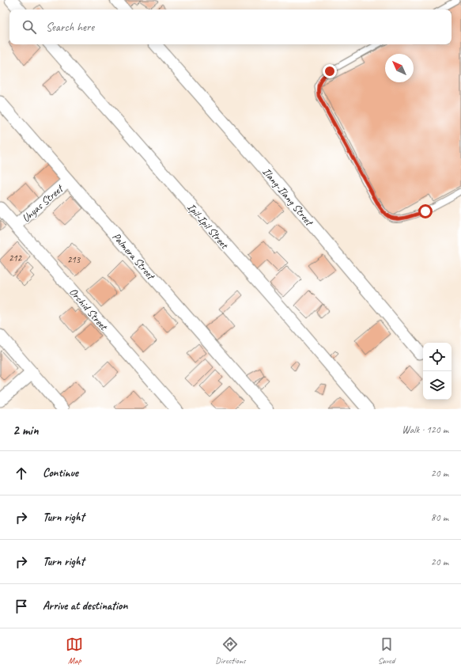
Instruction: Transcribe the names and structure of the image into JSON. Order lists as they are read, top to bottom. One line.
{"streets":{"street":["Ilang-Ilang Street","Unyas Street","Ipil-Ipil Street","Palmera Street","Orchid Street"]},"crossings":[["Unyas Street","Palmera Street"],["Unyas Street","Orchid Street"]],"house_numbers":["212","213"],"north":"top left","page":{"search":"Search here","heading":["2 min","Walk · 120 m"],"list":[["Continue","20 m"],["Turn right","80 m"],["Turn right","20 m"],"Arrive at destination"],"nav":["Map","Directions","Saved"]}}
